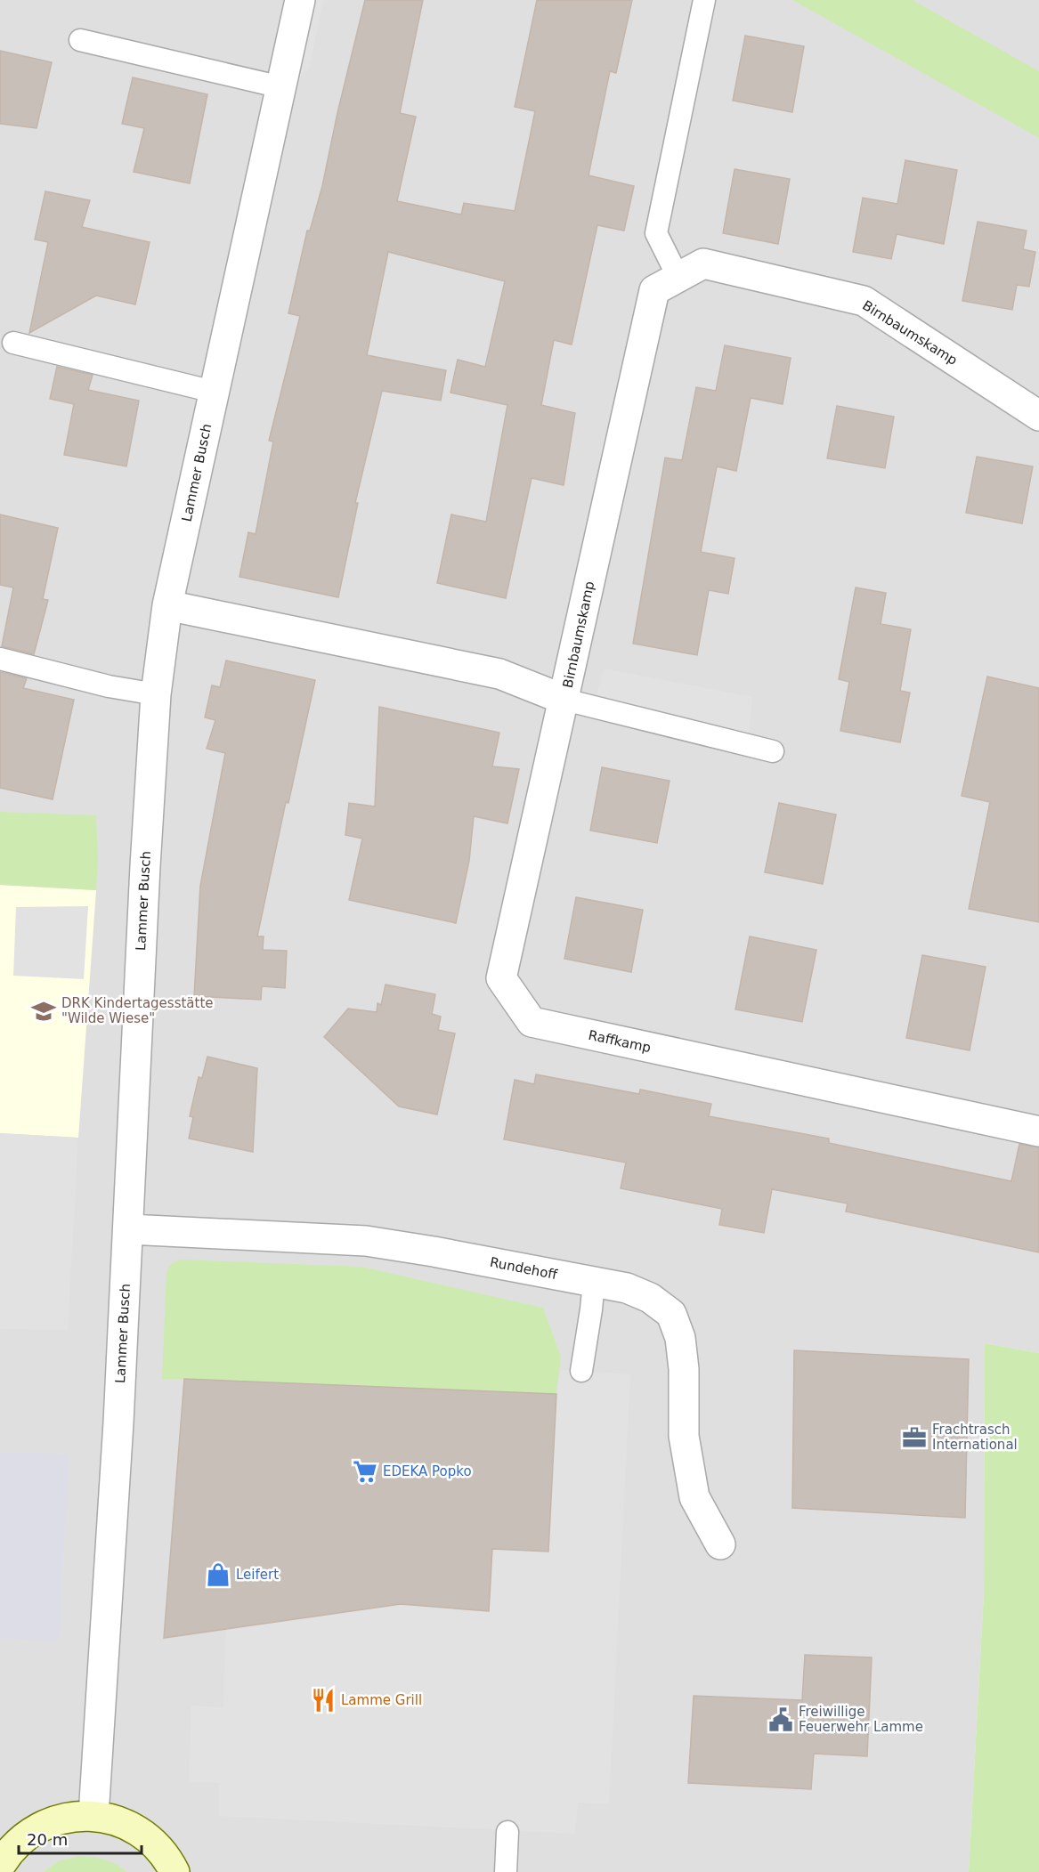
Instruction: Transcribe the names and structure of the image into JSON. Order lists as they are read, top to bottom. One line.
{"streets":{"street":["Birnbaumskamp","Lammer Busch","Raffkamp","Rundehoff"]},"crossings":[["Birnbaumskamp","Lammer Busch"],["Birnbaumskamp","Raffkamp"],["Lammer Busch","Rundehoff"]],"places":{"school or university":["DRK Kindertagesstätte \"Wilde Wiese\""],"office":["Frachtrasch International"],"supermarket":["EDEKA Popko"],"shop":["Leifert"],"restaurant":["Lamme Grill"],"public building":["Freiwillige Feuerwehr Lamme"]},"scale_bar":"20 m"}
